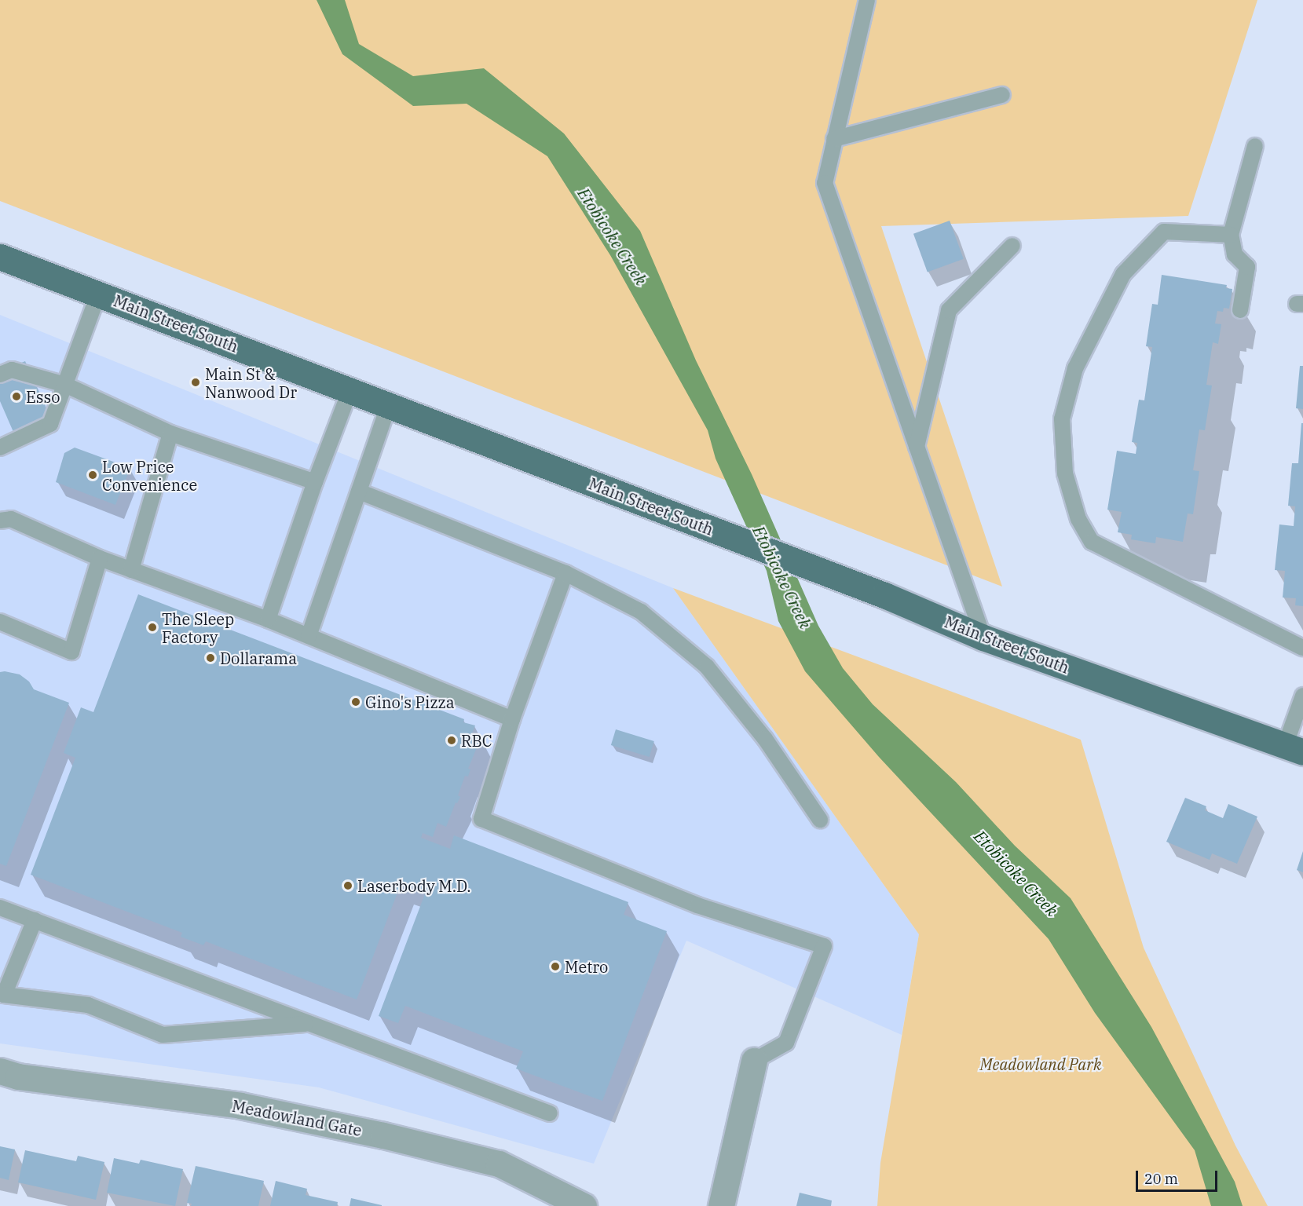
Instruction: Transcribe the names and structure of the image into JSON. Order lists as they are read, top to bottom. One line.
{"streets":{"main road":["Main Street South"],"street":["Meadowland Gate"]},"water":["Etobicoke Creek"],"parks":["Meadowland Park"],"places":["Main St & Nanwood Dr","Esso","Low Price Convenience","The Sleep Factory","Dollarama","Gino's Pizza","RBC","Laserbody M.D.","Metro"],"scale_bar":"20 m"}
